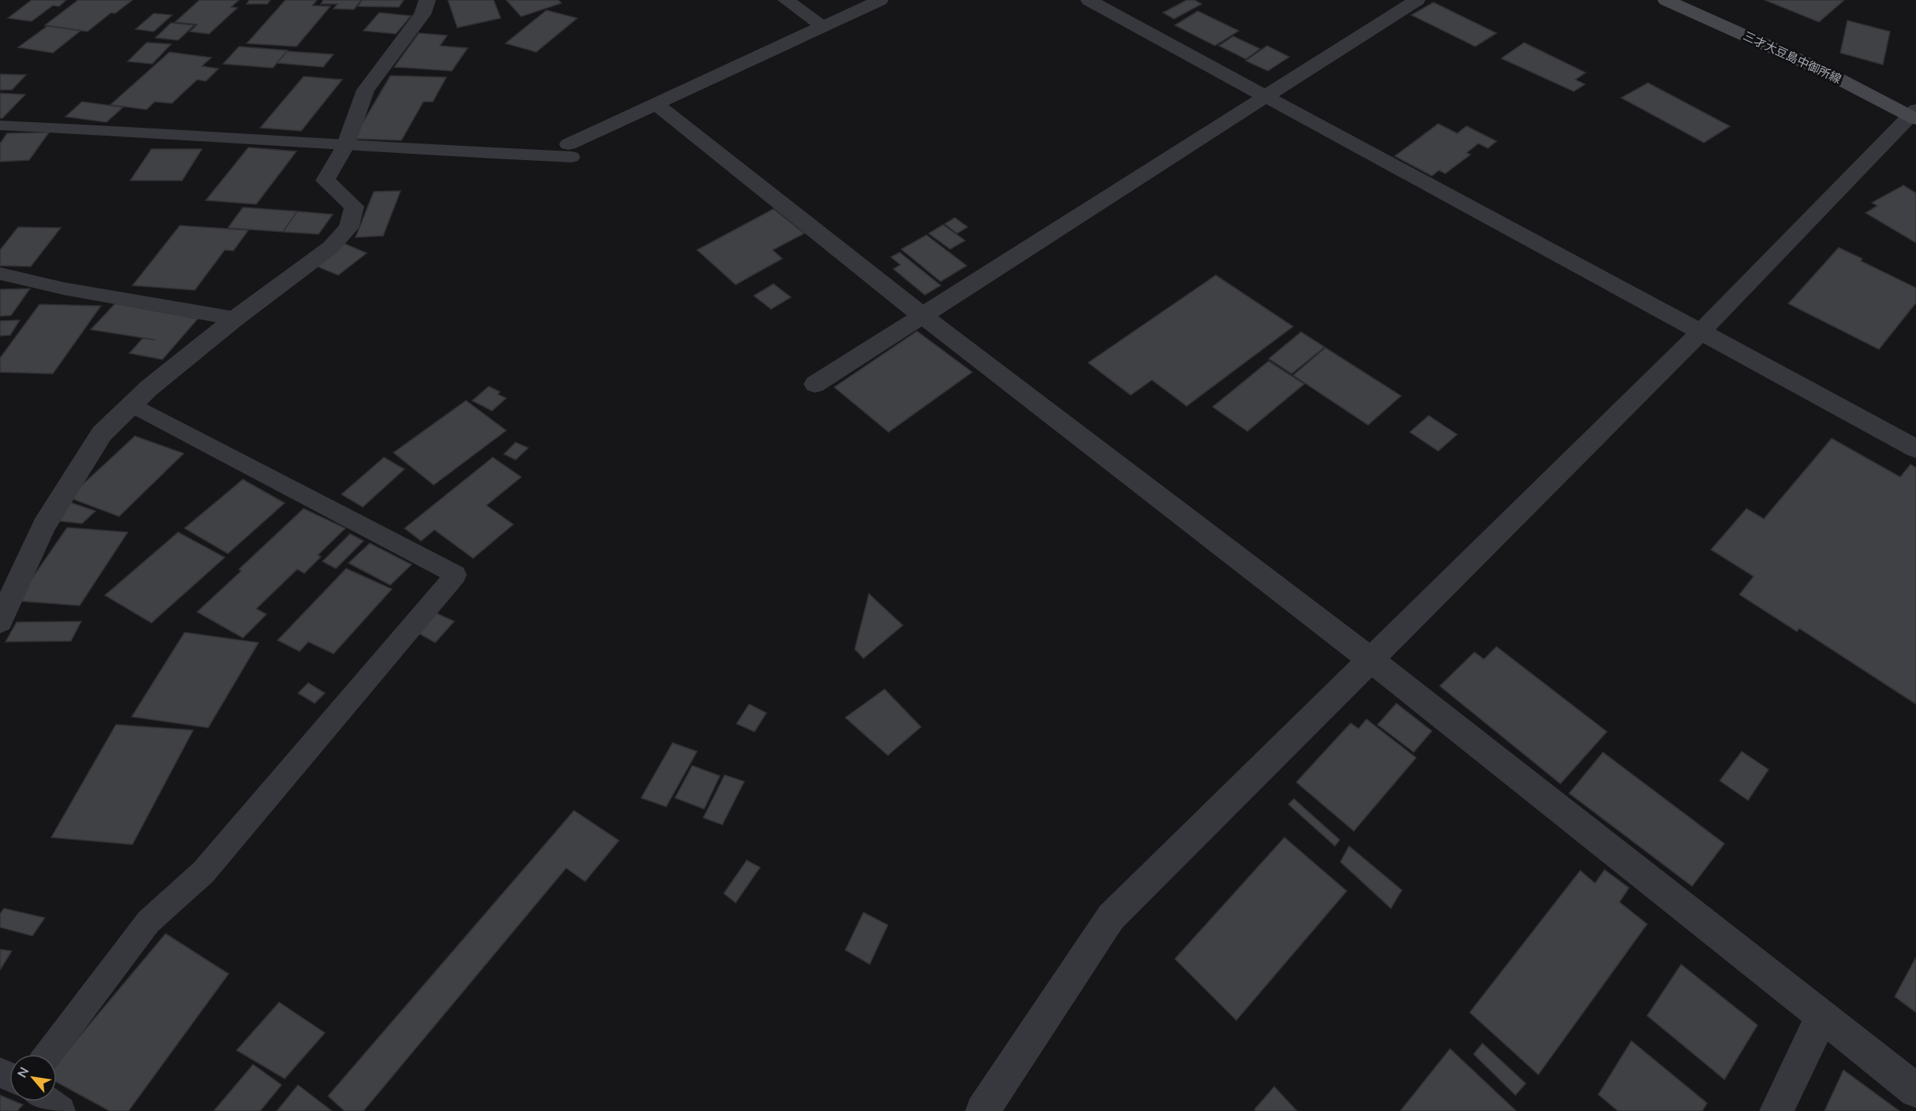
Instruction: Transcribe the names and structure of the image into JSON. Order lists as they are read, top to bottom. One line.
{"streets":{"main road":["三才大豆島中御所線"]},"north":"top left"}
